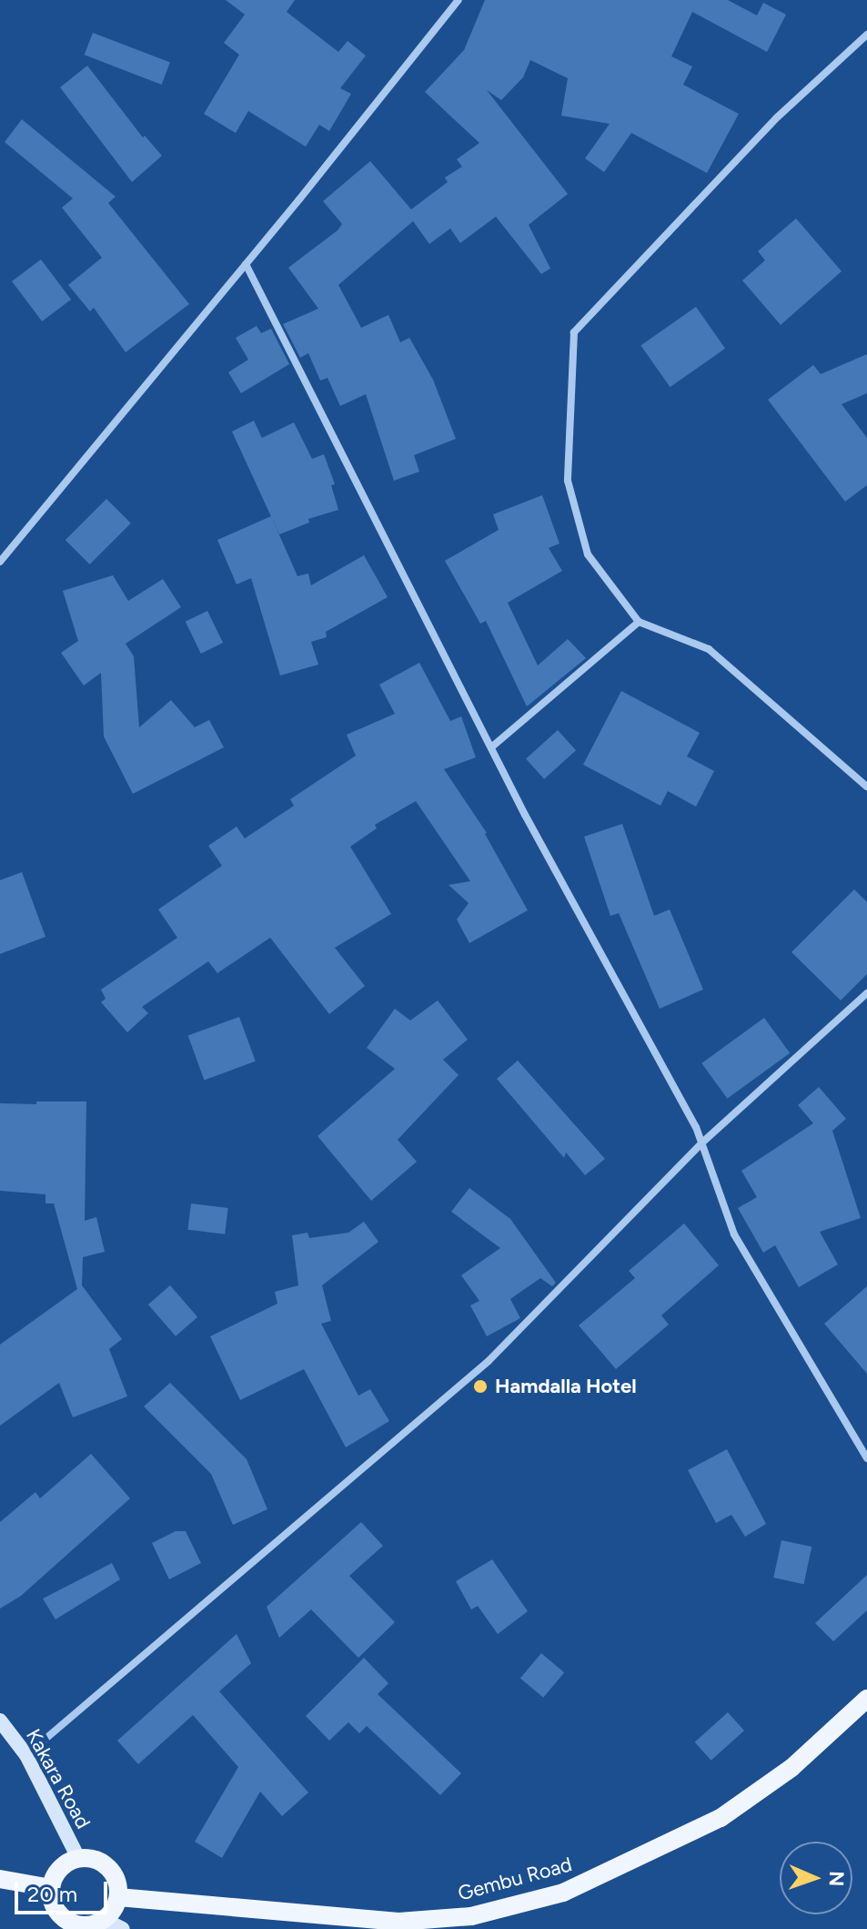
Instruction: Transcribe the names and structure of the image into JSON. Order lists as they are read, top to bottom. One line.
{"streets":{"main road":["Gembu Road"],"street":["Kakara Road"]},"crossings":[["Kakara Road","Gembu Road"]],"places":["Hamdalla Hotel"],"scale_bar":"20 m","north":"right"}
